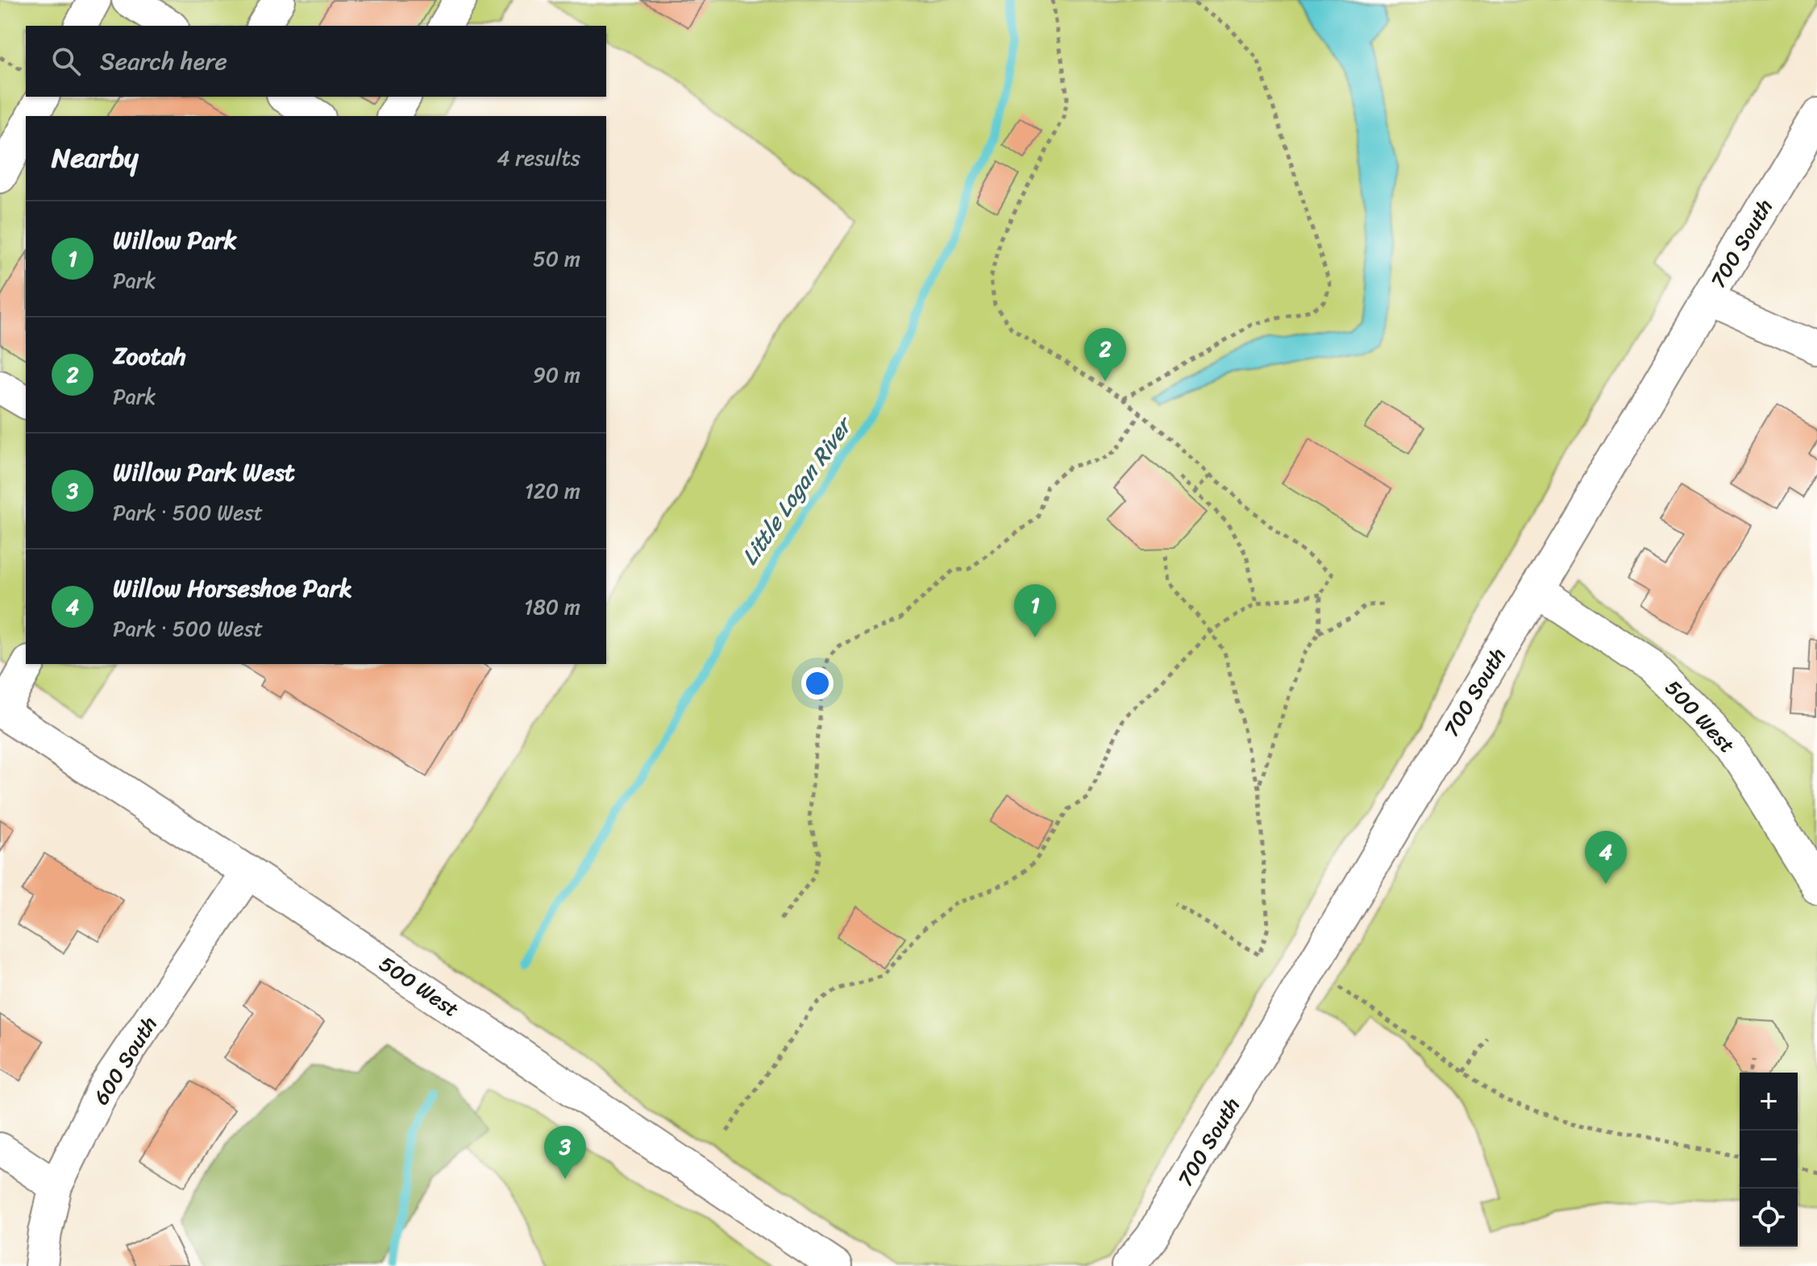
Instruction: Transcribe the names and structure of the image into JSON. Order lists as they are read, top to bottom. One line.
{"streets":{"street":["700 South","500 West","600 South"]},"crossings":[["700 South","500 West"],["500 West","600 South"]],"water":["Little Logan River"],"page":{"search":"Search here","heading":["Nearby","4 results"],"list":[{"mark":"1","name":"Willow Park","note":"Park","value":"50 m"},{"mark":"2","name":"Zootah","note":"Park","value":"90 m"},{"mark":"3","name":"Willow Park West","note":"Park · 500 West","value":"120 m"},{"mark":"4","name":"Willow Horseshoe Park","note":"Park · 500 West","value":"180 m"}],"pins":["2","1","4","3"],"map_buttons":["+","−"]}}
